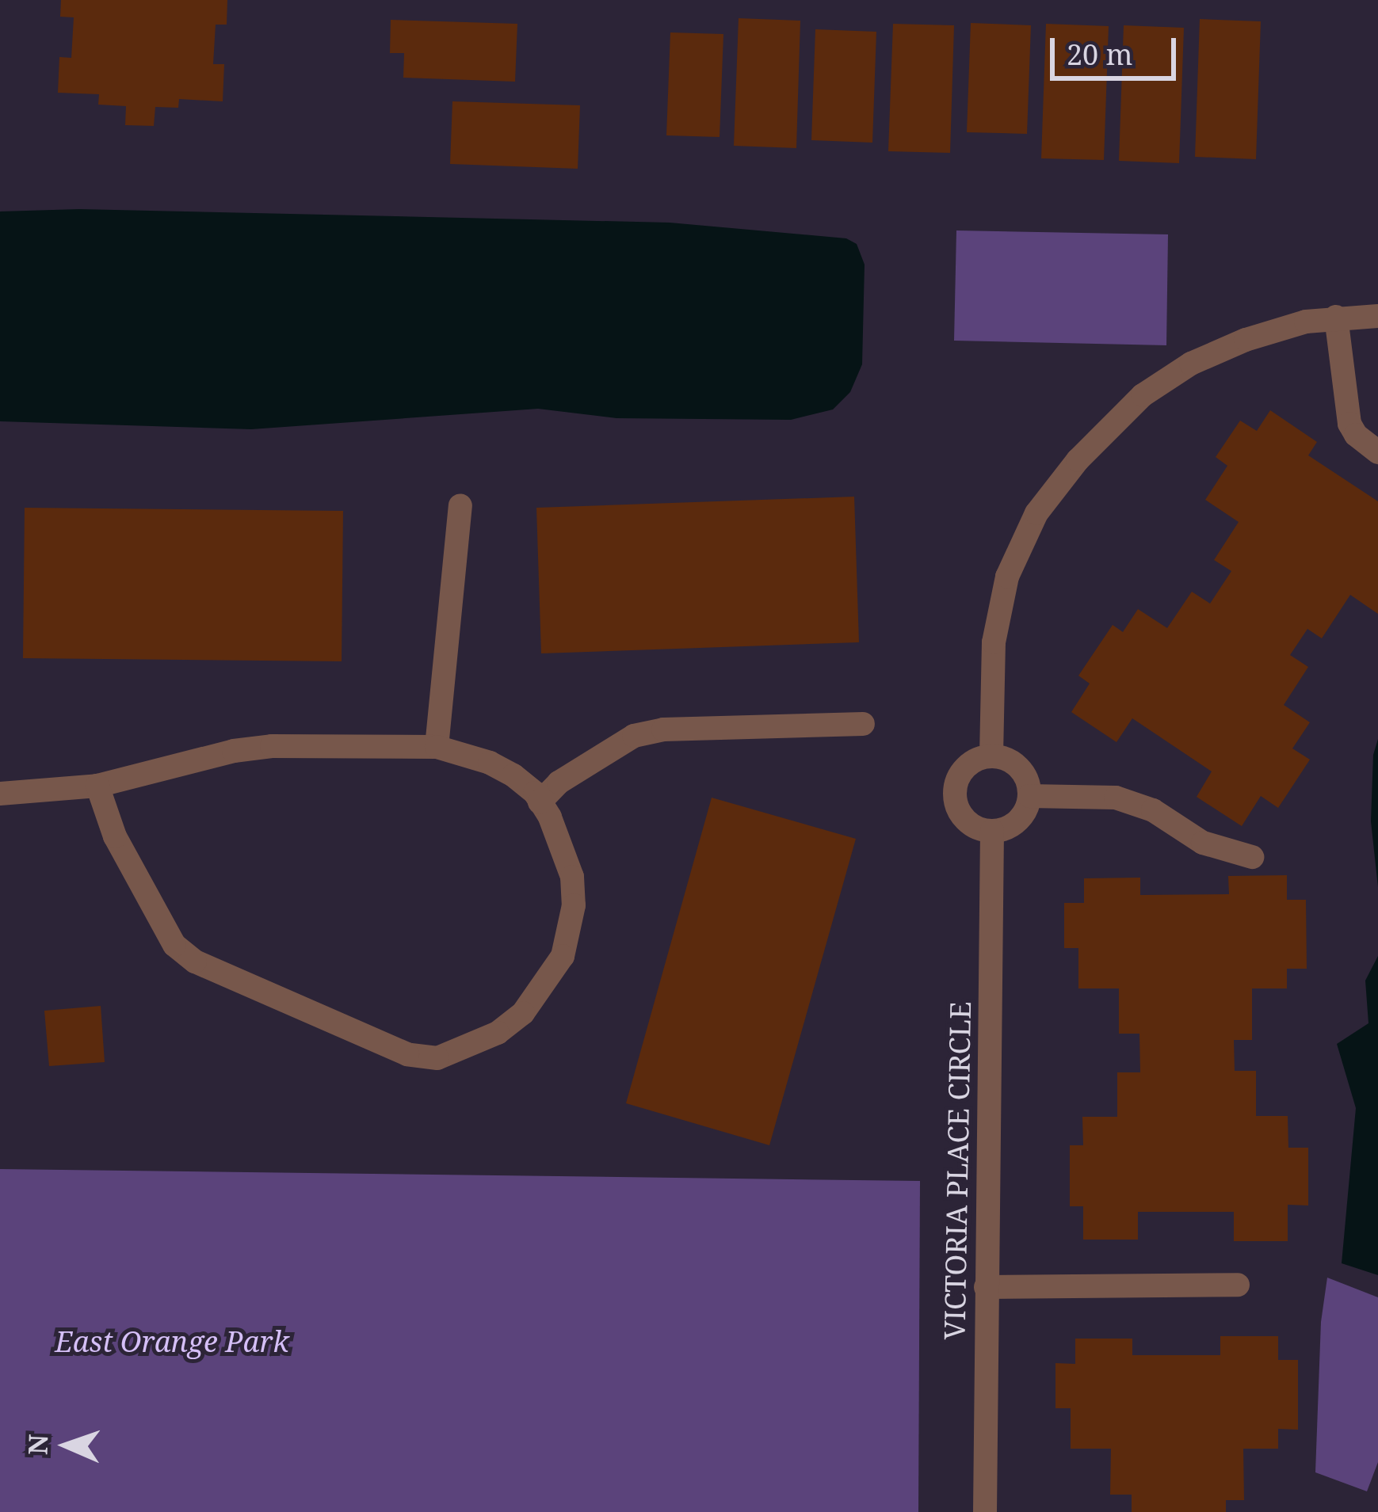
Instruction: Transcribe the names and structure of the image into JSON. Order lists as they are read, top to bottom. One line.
{"streets":{"lane":["VICTORIA PLACE CIRCLE"]},"parks":["East Orange Park"],"scale_bar":"20 m","north":"left"}
